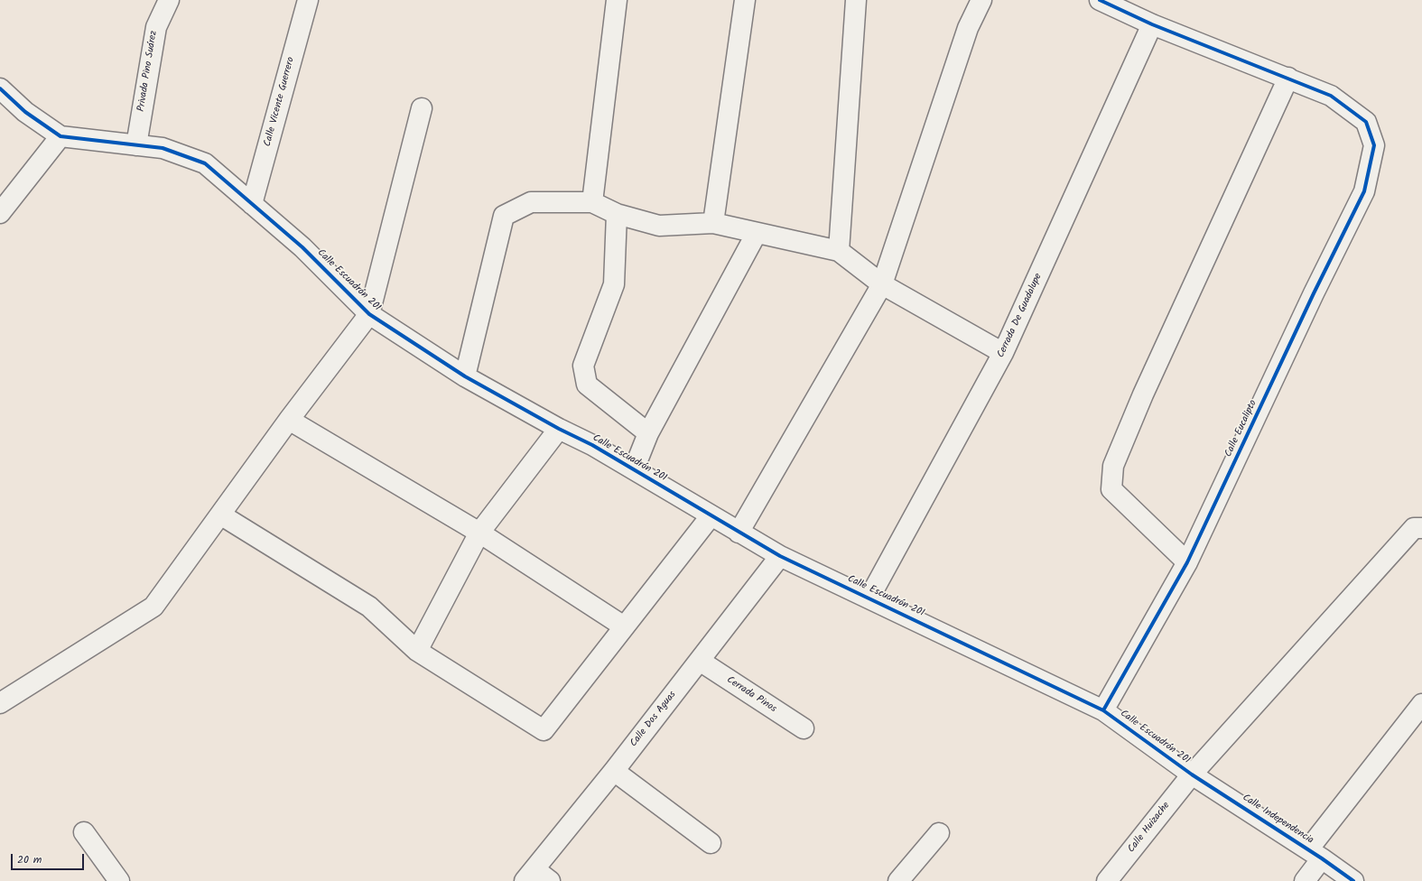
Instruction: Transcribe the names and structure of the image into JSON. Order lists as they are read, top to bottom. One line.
{"streets":{"street":["Privada Pino Suárez","Calle Vicente Guerrero","Calle Escuadrón 201","Cerrada De Guadalupe","Calle Eucalipto","Cerrada Pinos","Calle Dos Aguas","Calle Independencia","Calle Huizache"]},"crossings":[["Privada Pino Suárez","Calle Escuadrón 201"],["Calle Vicente Guerrero","Calle Escuadrón 201"],["Calle Escuadrón 201","Cerrada De Guadalupe"],["Calle Escuadrón 201","Calle Eucalipto"],["Calle Escuadrón 201","Calle Dos Aguas"],["Calle Escuadrón 201","Calle Independencia"],["Calle Escuadrón 201","Calle Huizache"],["Cerrada Pinos","Calle Dos Aguas"],["Calle Independencia","Calle Huizache"]],"scale_bar":"20 m"}
